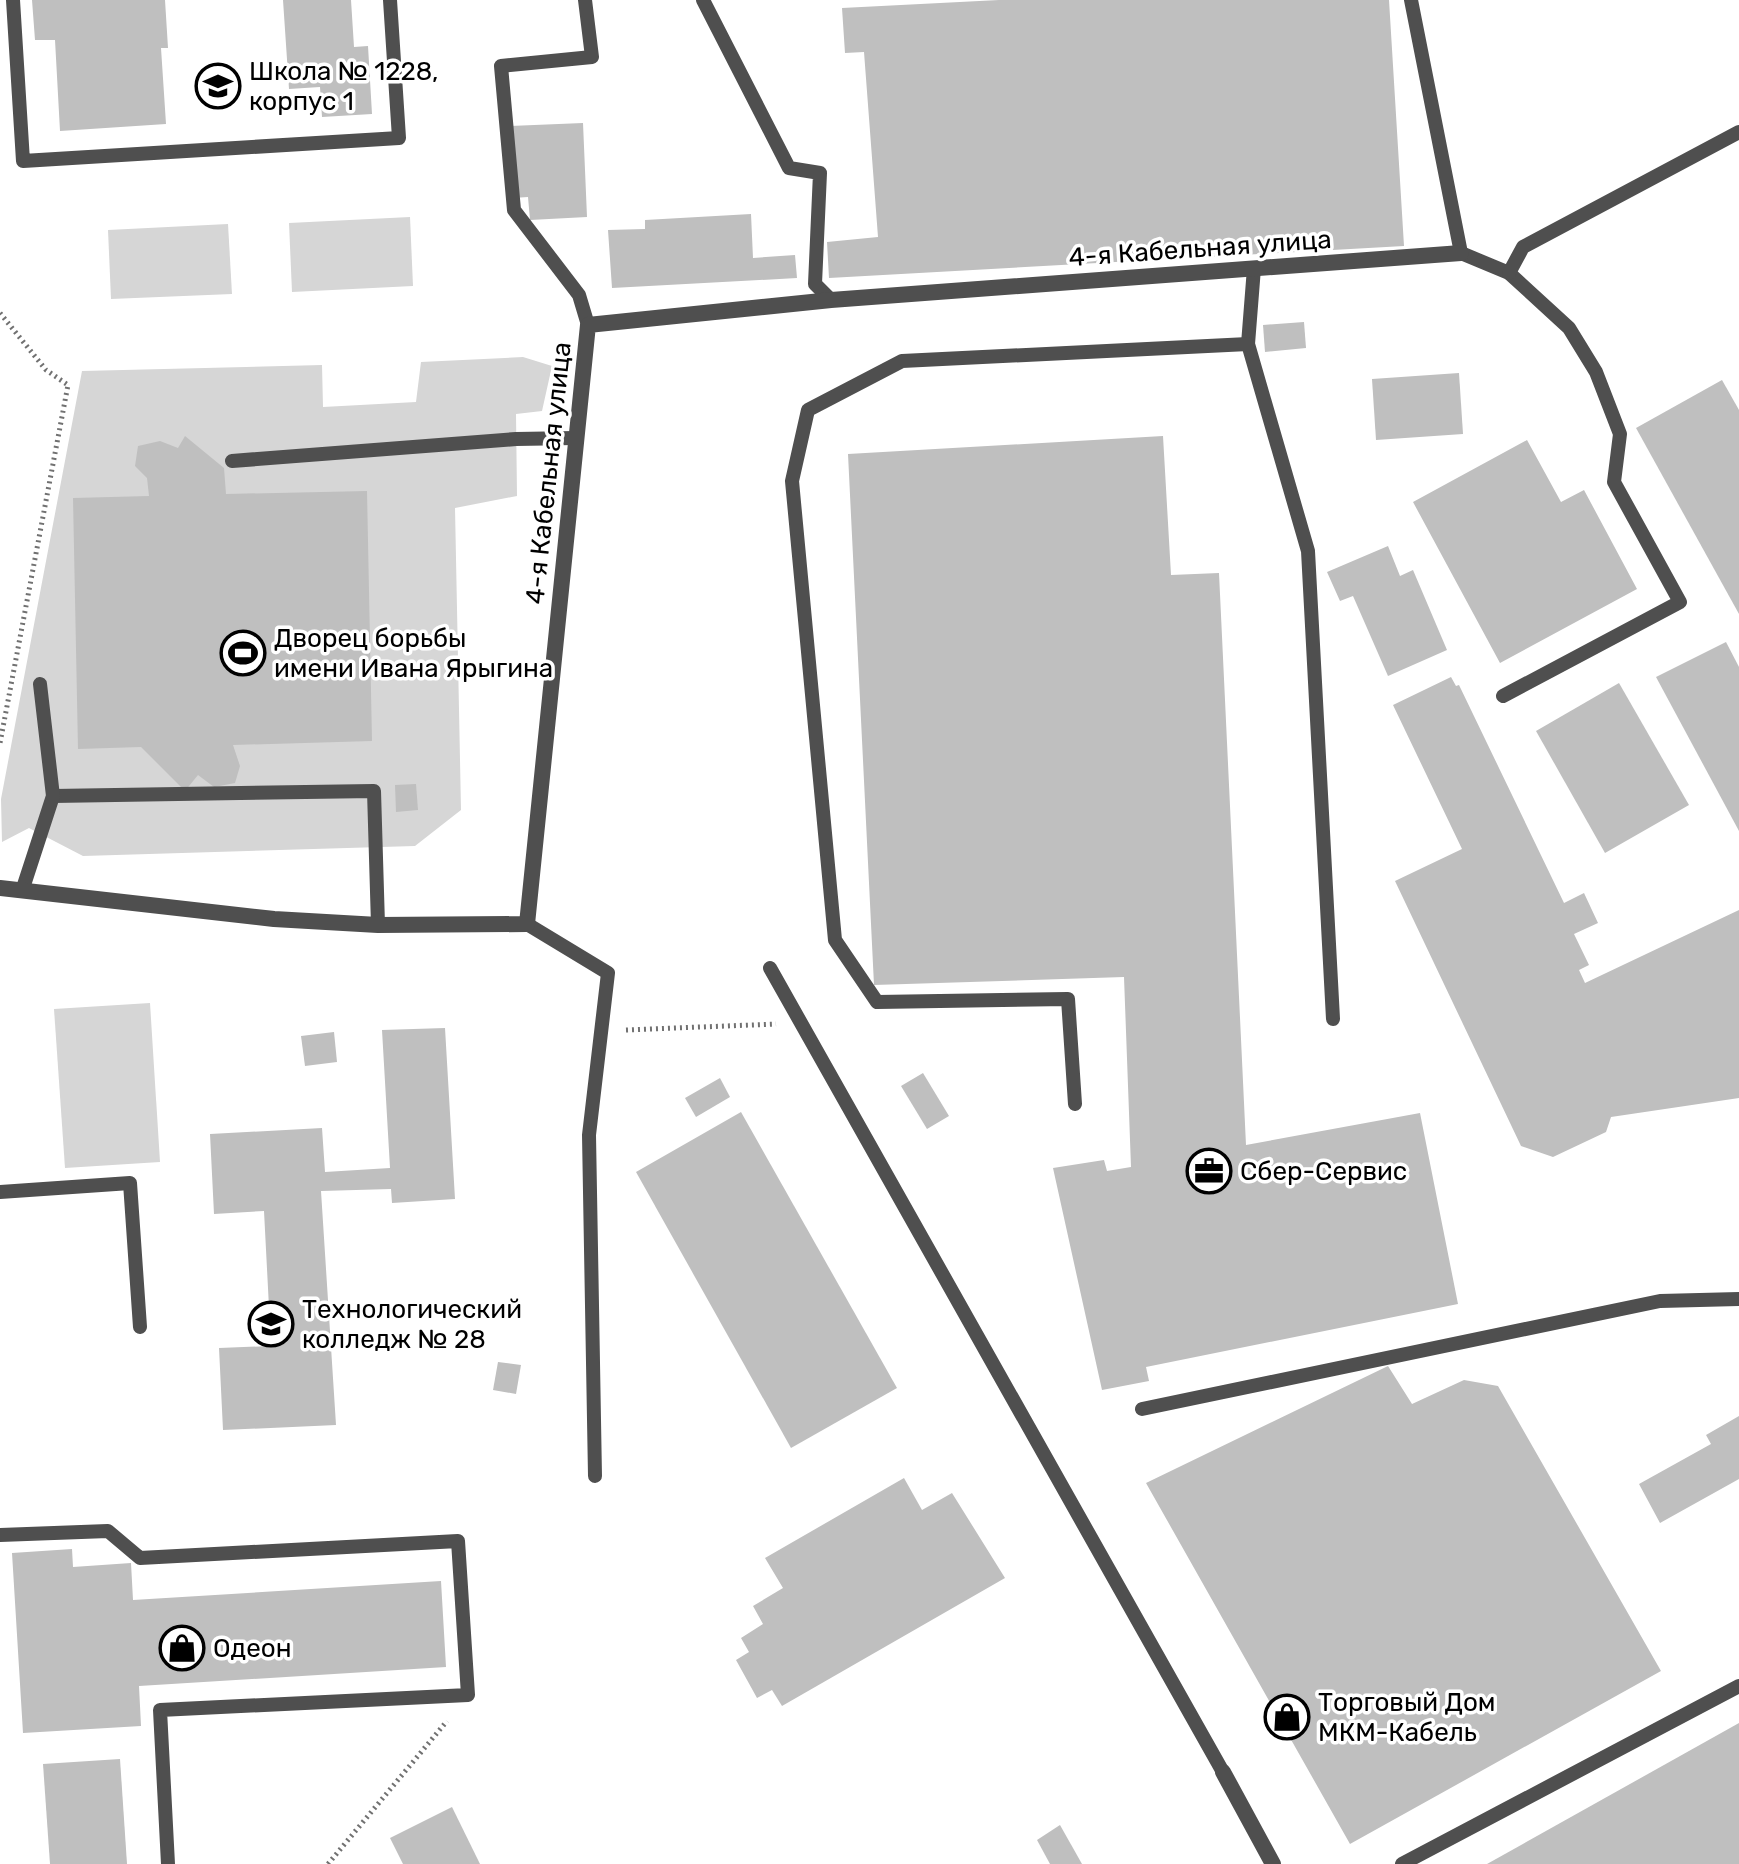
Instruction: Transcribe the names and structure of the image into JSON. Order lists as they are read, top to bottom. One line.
{"streets":{"street":["4-я Кабельная улица"]},"places":{"school or university":["Школа № 1228, корпус 1","Технологический колледж № 28"],"sports":["Дворец борьбы имени Ивана Ярыгина"],"office":["Сбер-Сервис"],"shop":["Одеон","Торговый Дом МКМ-Кабель"]}}
